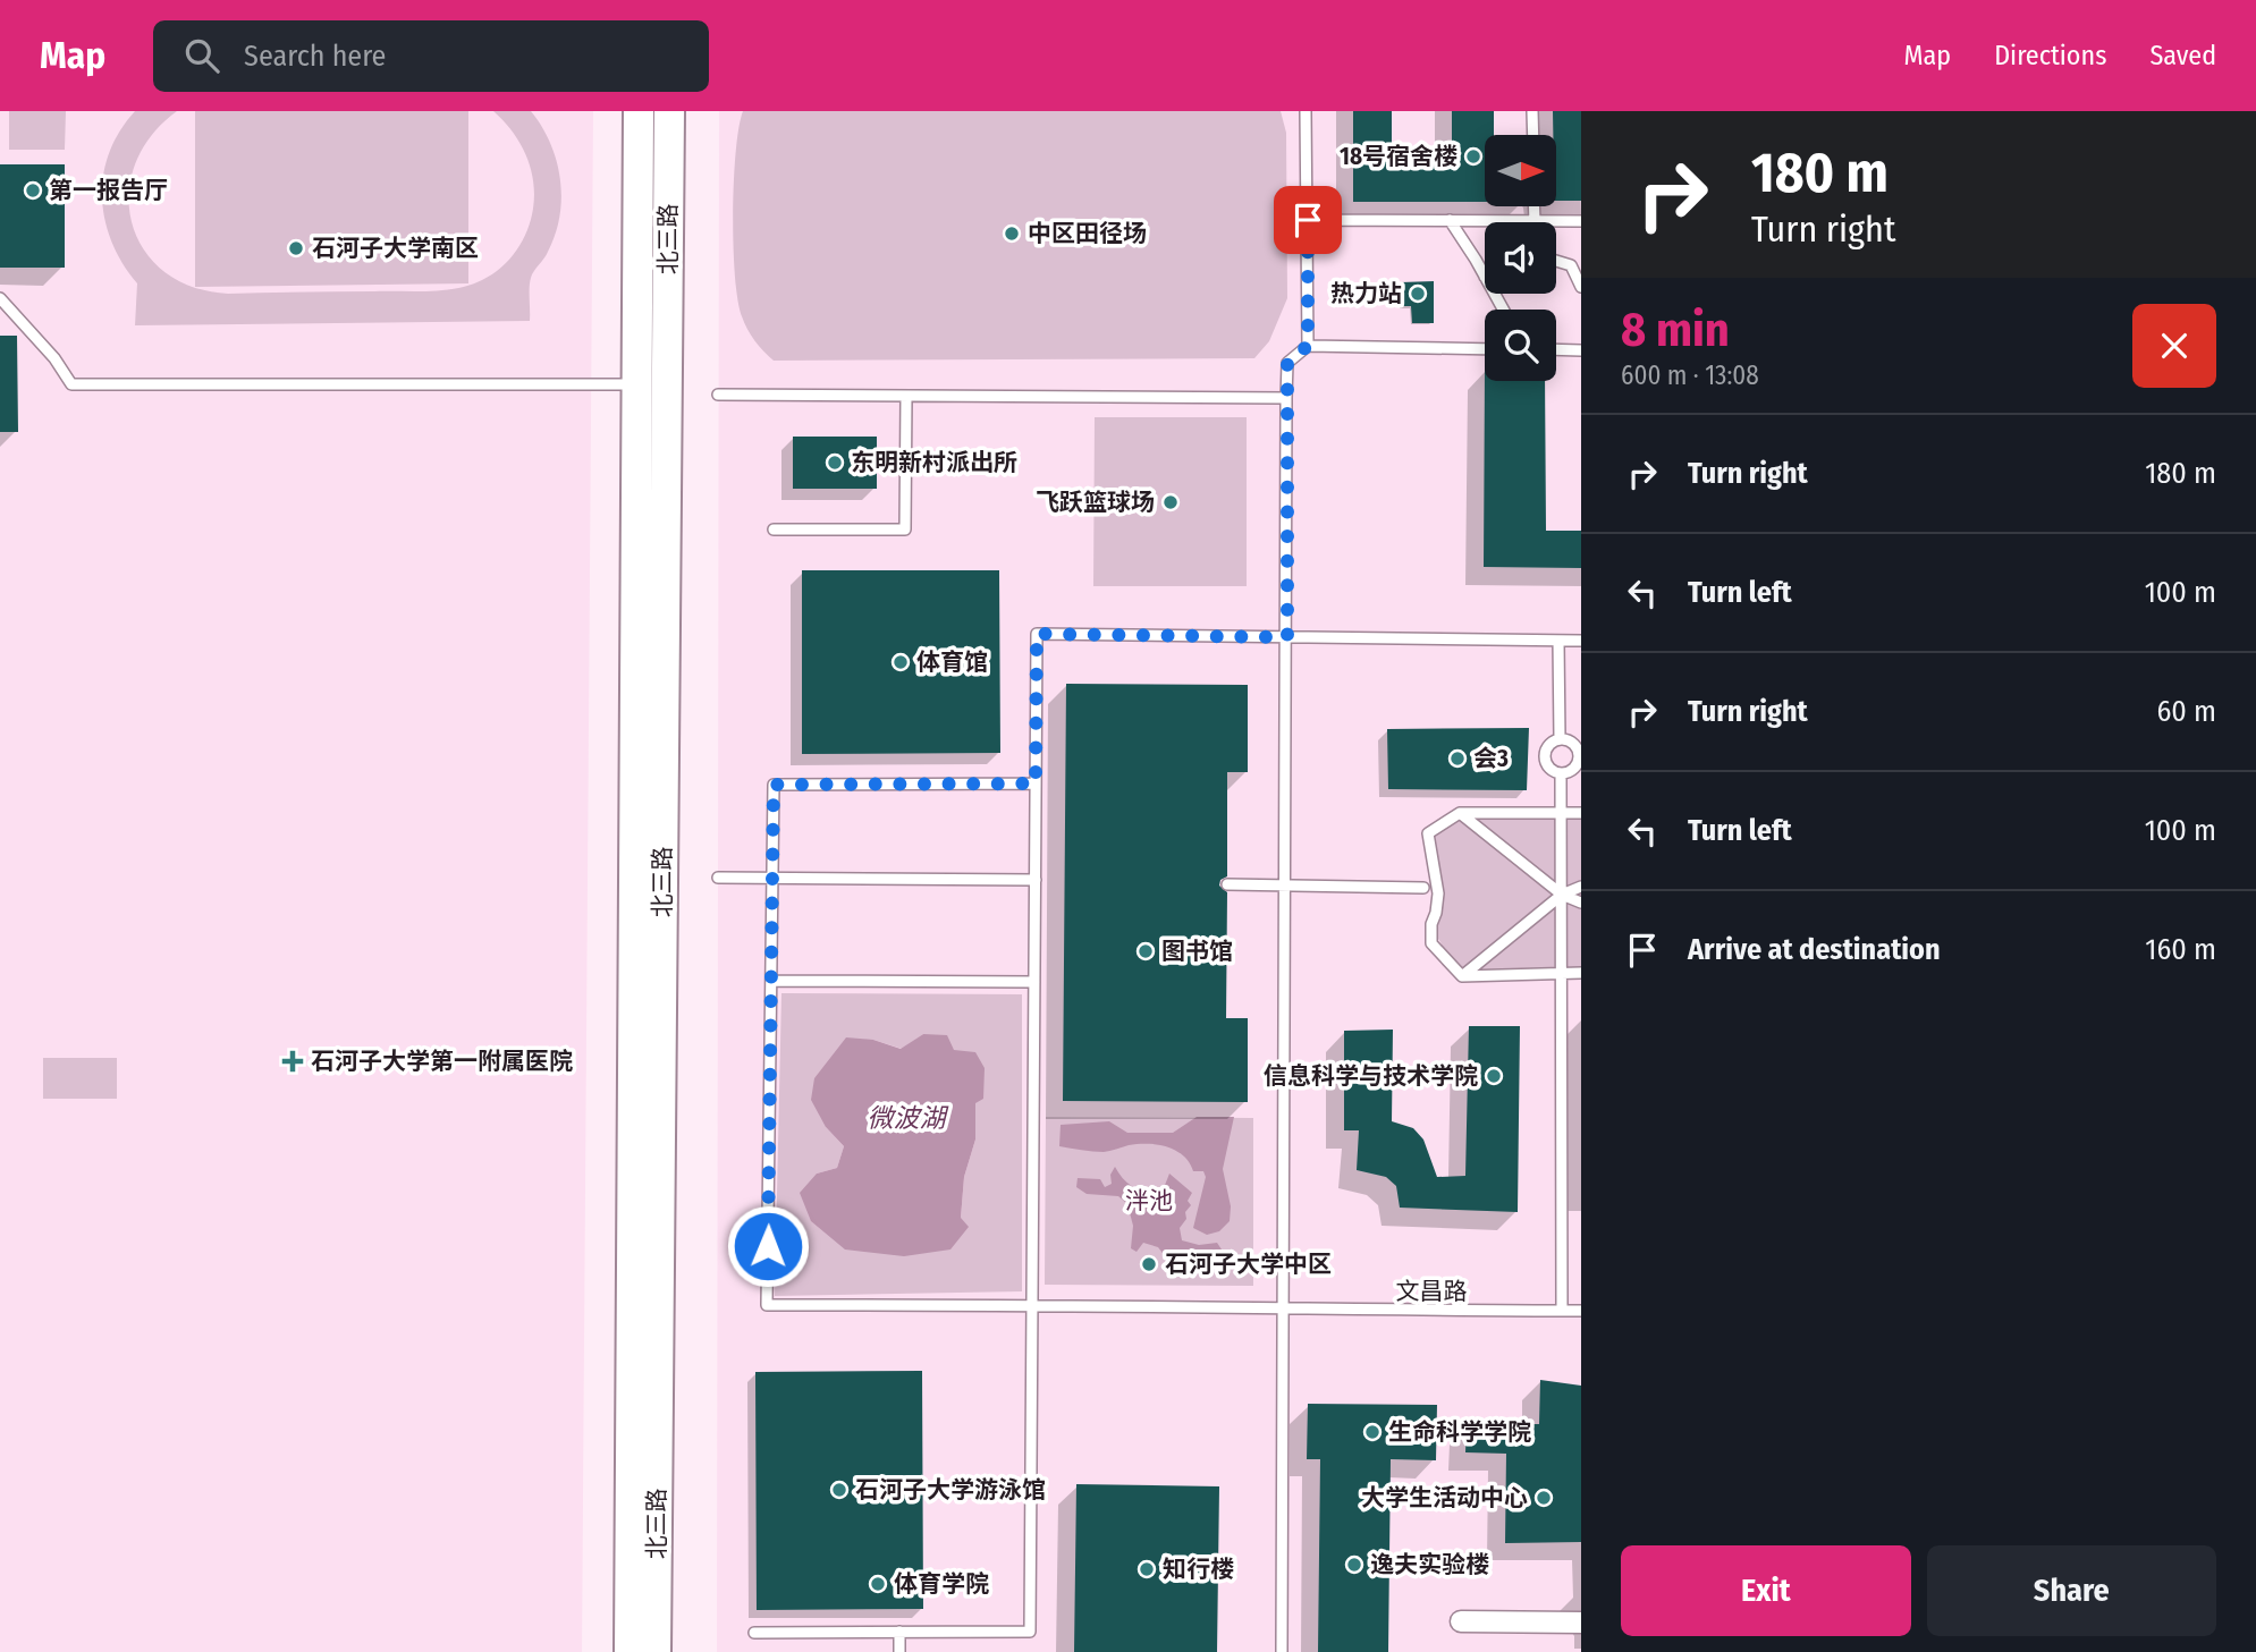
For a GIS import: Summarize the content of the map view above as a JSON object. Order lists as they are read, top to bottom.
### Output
{
  "streets": {
    "main road": ["北三路"],
    "lane": ["文昌路"]
  },
  "water": ["微波湖"],
  "parks": ["泮池"],
  "places": {
    "other": [
      "18号宿舍楼",
      "第一报告厅",
      "中区田径场",
      "石河子大学南区",
      "热力站",
      "东明新村派出所",
      "飞跃篮球场",
      "体育馆",
      "会3",
      "图书馆",
      "信息科学与技术学院",
      "石河子大学中区",
      "生命科学学院",
      "石河子大学游泳馆",
      "大学生活动中心",
      "逸夫实验楼",
      "知行楼",
      "体育学院"
    ],
    "health": ["石河子大学第一附属医院"]
  },
  "north": "right",
  "page": {
    "header": "Map",
    "search": "Search here",
    "nav": ["Map", "Directions", "Saved"],
    "turn": ["180 m", "Turn right"],
    "heading": ["8 min", "600 m · 13:08"],
    "list": [
      {
        "name": "Turn right",
        "value": "180 m"
      },
      {
        "name": "Turn left",
        "value": "100 m"
      },
      {
        "name": "Turn right",
        "value": "60 m"
      },
      {
        "name": "Turn left",
        "value": "100 m"
      },
      {
        "name": "Arrive at destination",
        "value": "160 m"
      }
    ],
    "buttons": ["Exit", "Share"]
  }
}
